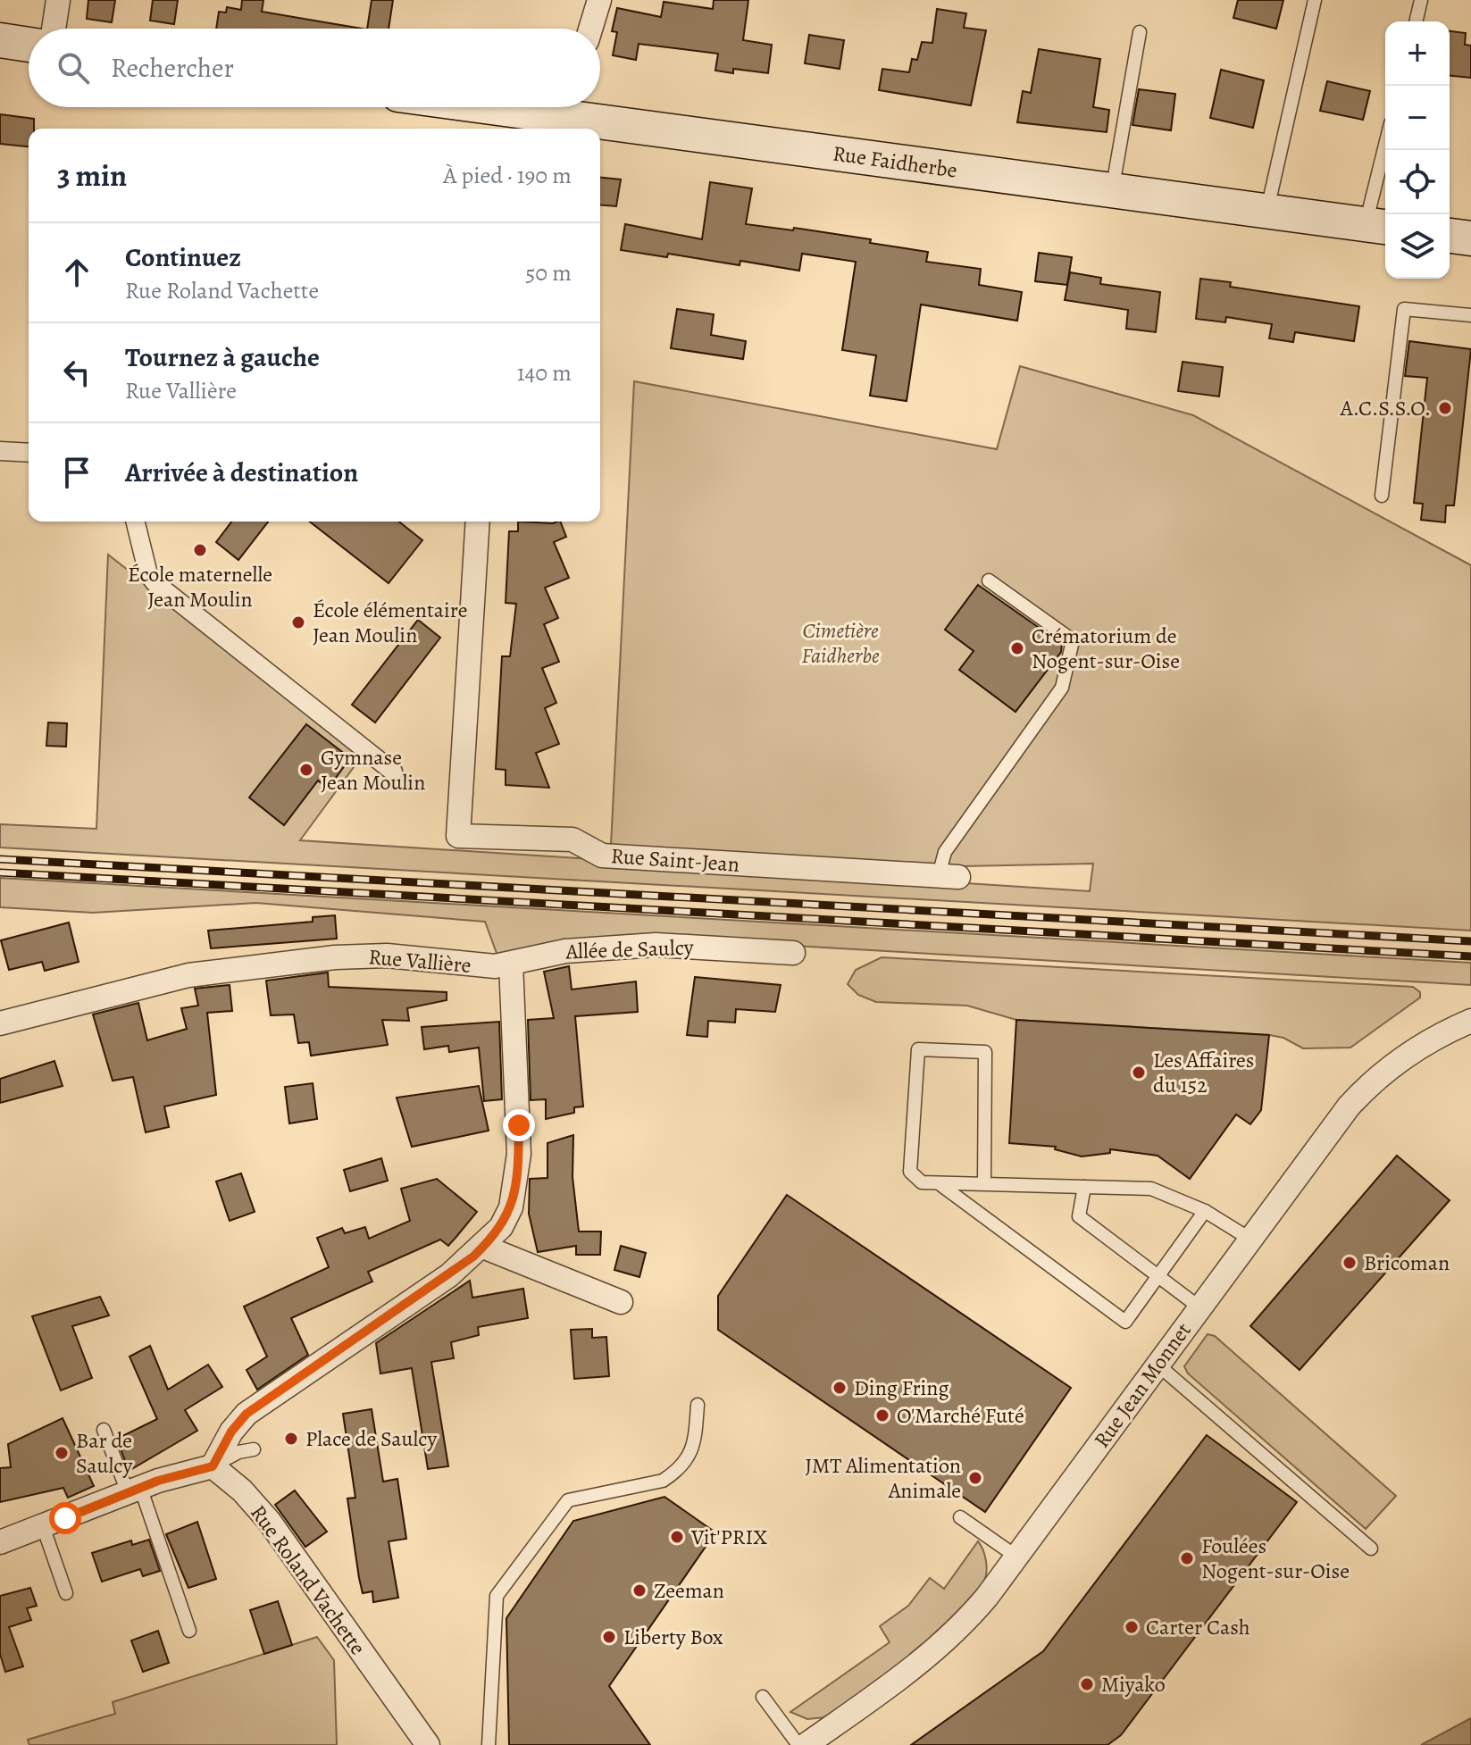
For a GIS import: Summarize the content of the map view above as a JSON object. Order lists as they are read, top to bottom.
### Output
{
  "streets": {
    "main road": ["Rue Faidherbe"],
    "street": [
      "Rue Saint-Jean",
      "Allée de Saulcy",
      "Rue Vallière",
      "Rue Jean Monnet",
      "Rue Roland Vachette"
    ]
  },
  "crossings": [
    ["Allée de Saulcy", "Rue Vallière"]
  ],
  "parks": ["Cimetière Faidherbe"],
  "places": [
    "A.C.S.S.O.",
    "École maternelle Jean Moulin",
    "École élémentaire Jean Moulin",
    "Crématorium de Nogent-sur-Oise",
    "Gymnase Jean Moulin",
    "Les Affaires du 152",
    "Bricoman",
    "Ding Fring",
    "O'Marché Futé",
    "Place de Saulcy",
    "Bar de Saulcy",
    "JMT Alimentation Animale",
    "Vit'PRIX",
    "Foulées Nogent-sur-Oise",
    "Zeeman",
    "Carter Cash",
    "Liberty Box",
    "Miyako"
  ],
  "page": {
    "map_buttons": ["+", "−"],
    "search": "Rechercher",
    "heading": ["3 min", "À pied · 190 m"],
    "list": [
      ["Continuez", "Rue Roland Vachette", "50 m"],
      ["Tournez à gauche", "Rue Vallière", "140 m"],
      "Arrivée à destination"
    ]
  }
}
